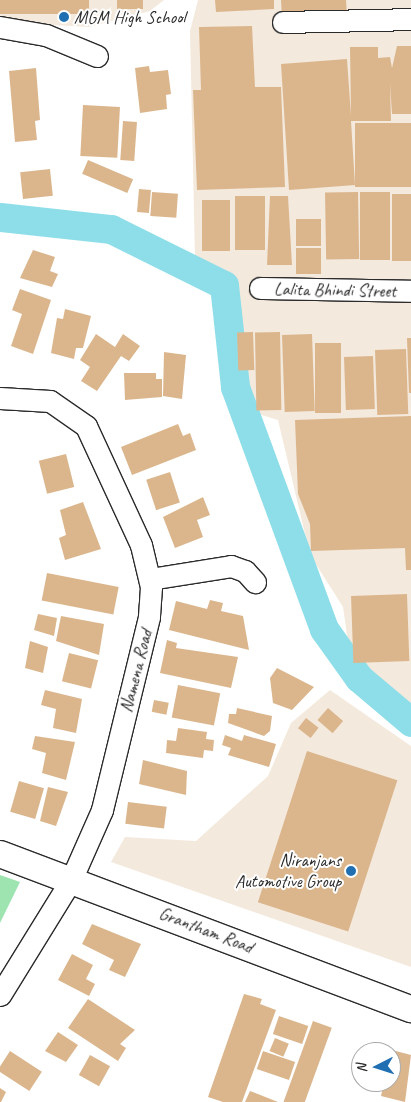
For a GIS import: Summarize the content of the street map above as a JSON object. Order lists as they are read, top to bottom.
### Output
{
  "streets": {
    "main road": ["Grantham Road"],
    "street": ["Lalita Bhindi Street", "Namena Road"]
  },
  "crossings": [
    ["Namena Road", "Grantham Road"]
  ],
  "places": ["MGM High School", "Niranjans Automotive Group"],
  "north": "left"
}
